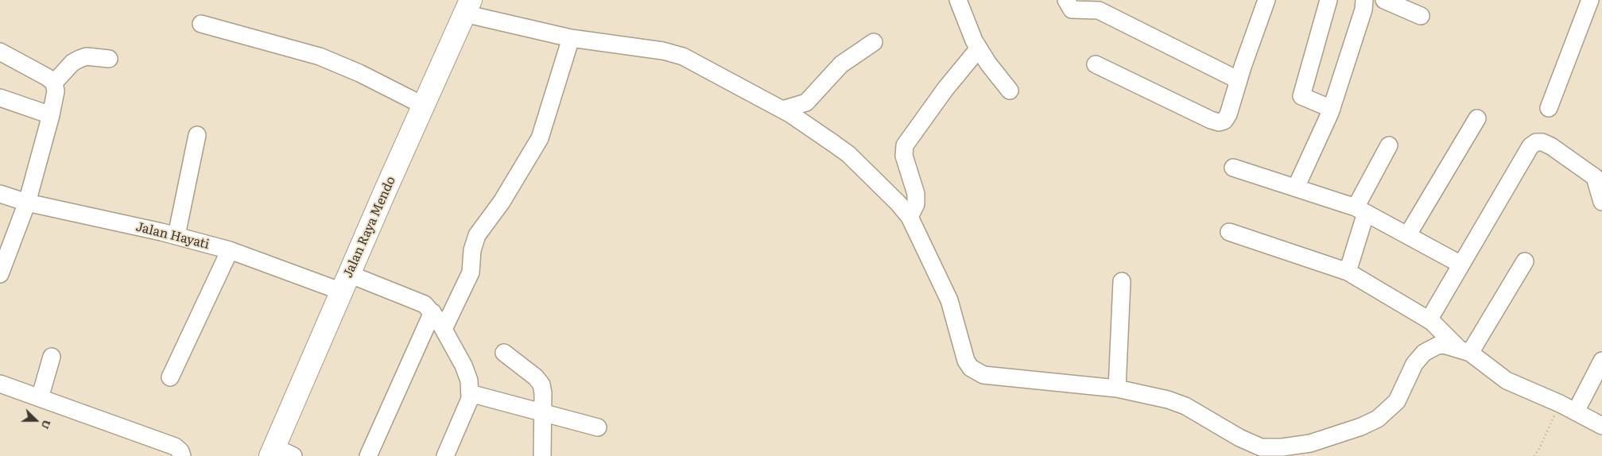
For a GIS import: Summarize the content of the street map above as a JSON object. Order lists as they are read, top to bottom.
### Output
{
  "streets": {
    "highway": ["Jalan Raya Mendo"],
    "street": ["Jalan Hayati"]
  },
  "crossings": [
    ["Jalan Raya Mendo", "Jalan Hayati"]
  ],
  "north": "right"
}
